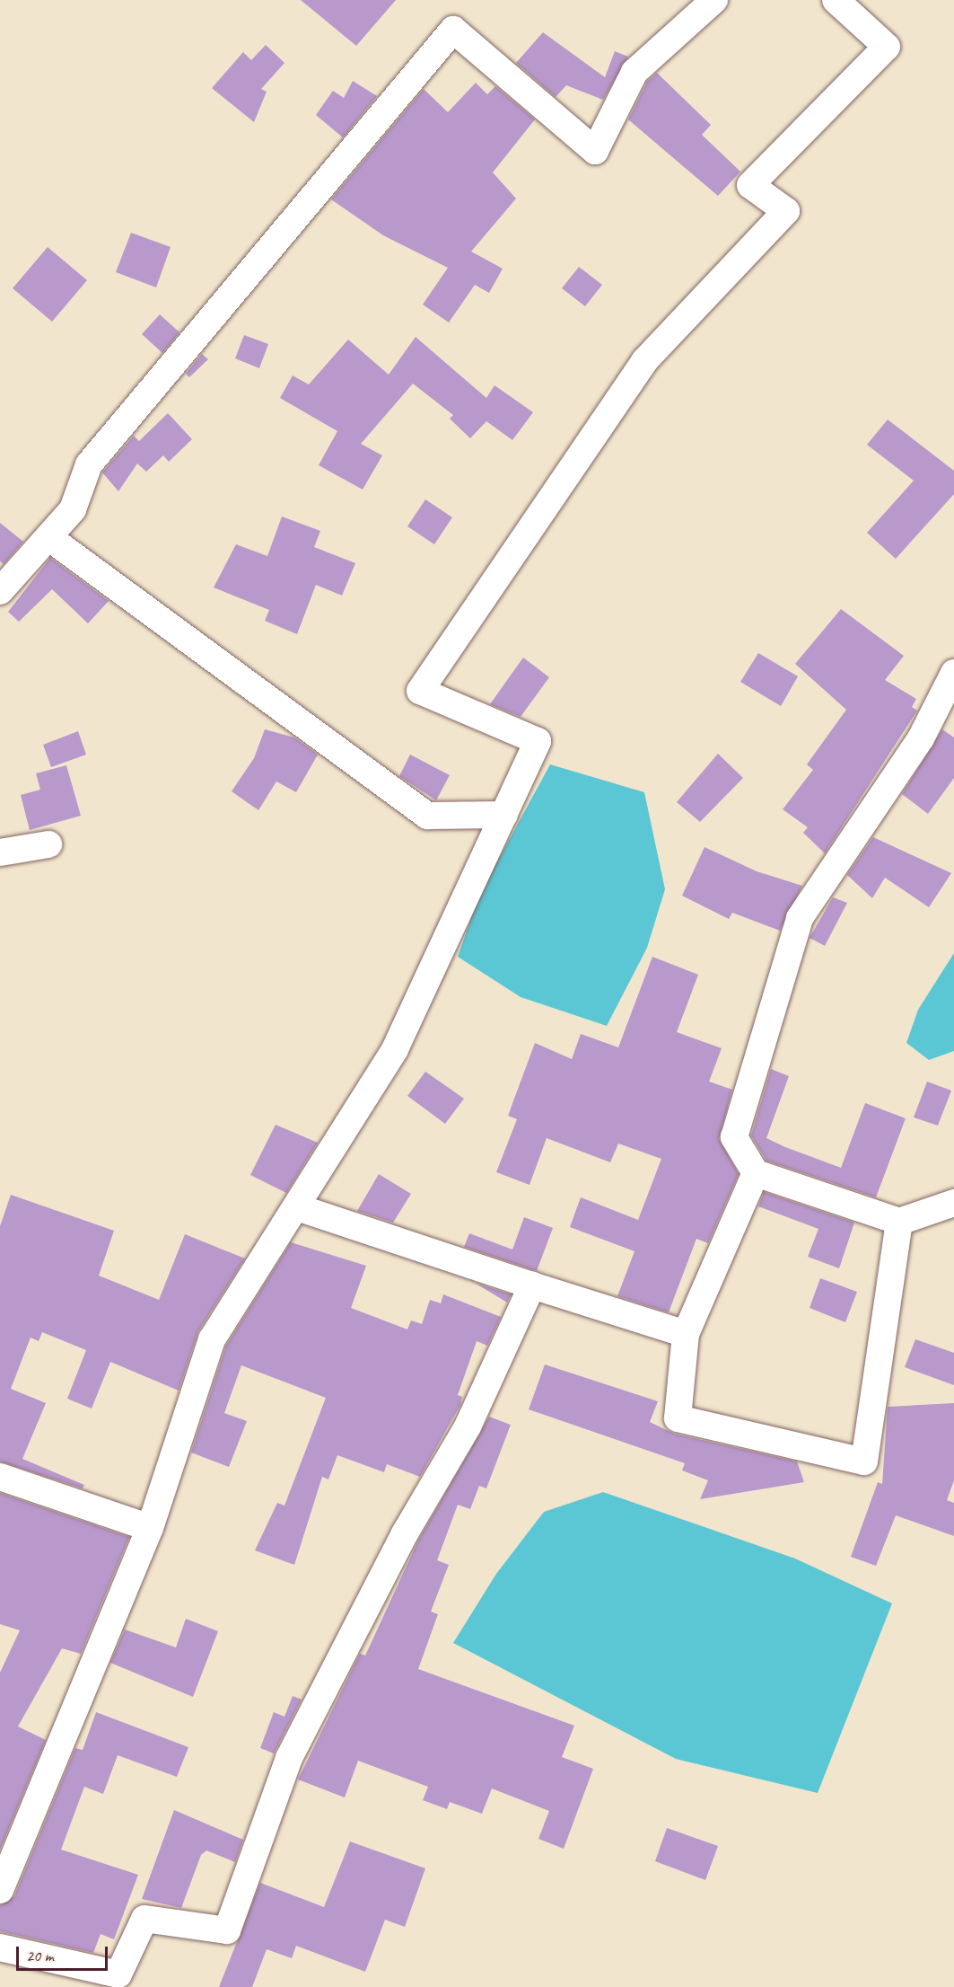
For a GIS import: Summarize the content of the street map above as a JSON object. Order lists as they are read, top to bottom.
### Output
{
  "scale_bar": "20 m"
}
